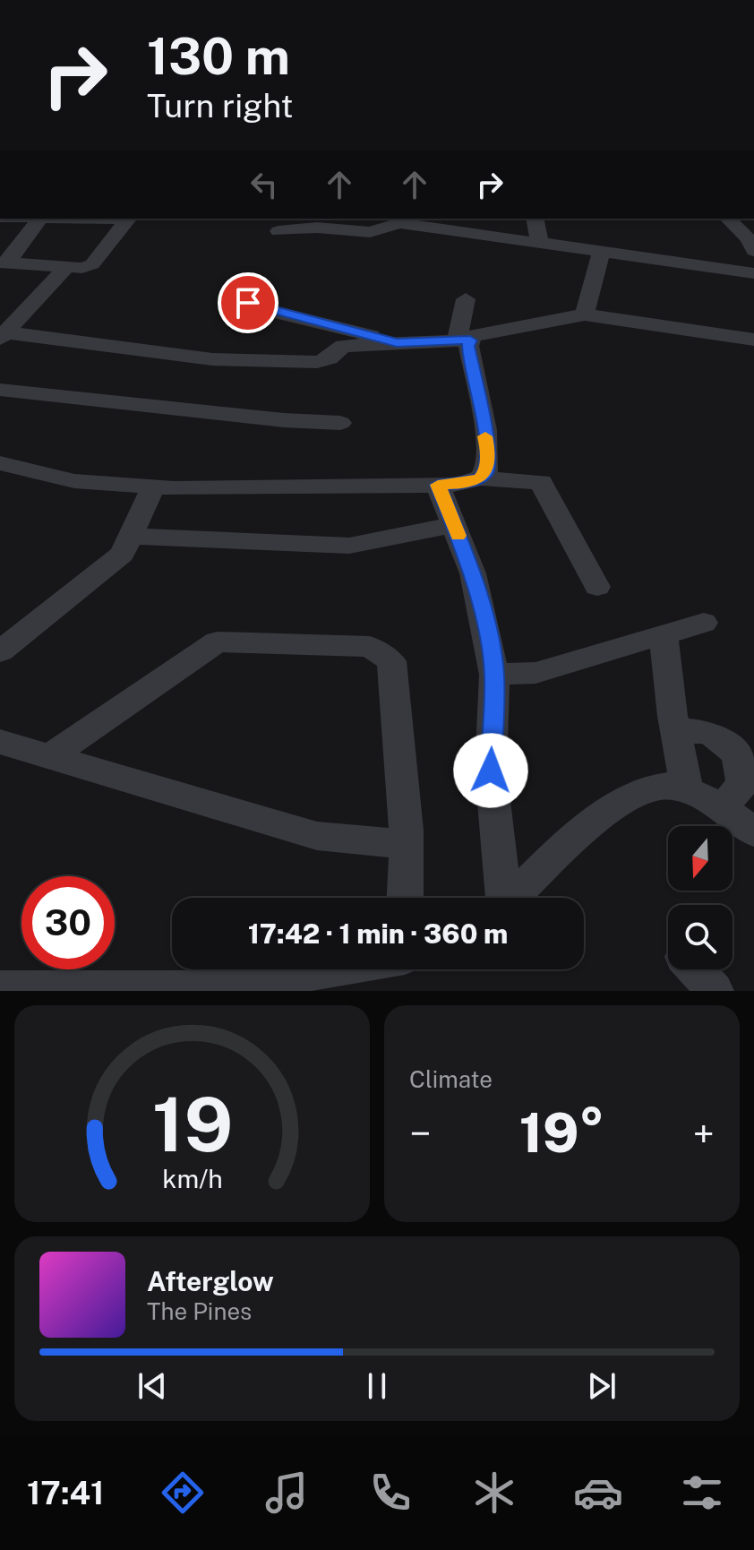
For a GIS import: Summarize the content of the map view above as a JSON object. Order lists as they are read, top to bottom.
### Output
{
  "north": "bottom",
  "page": {
    "turn": ["130 m", "Turn right"],
    "limit": "30",
    "trip": "17:42 · 1 min · 360 m",
    "tile": "Climate",
    "heat": ["−", "19°", "+"],
    "song": ["Afterglow", "The Pines"],
    "tabs": "17:41",
    "gauge": ["19", "km/h"]
  }
}
